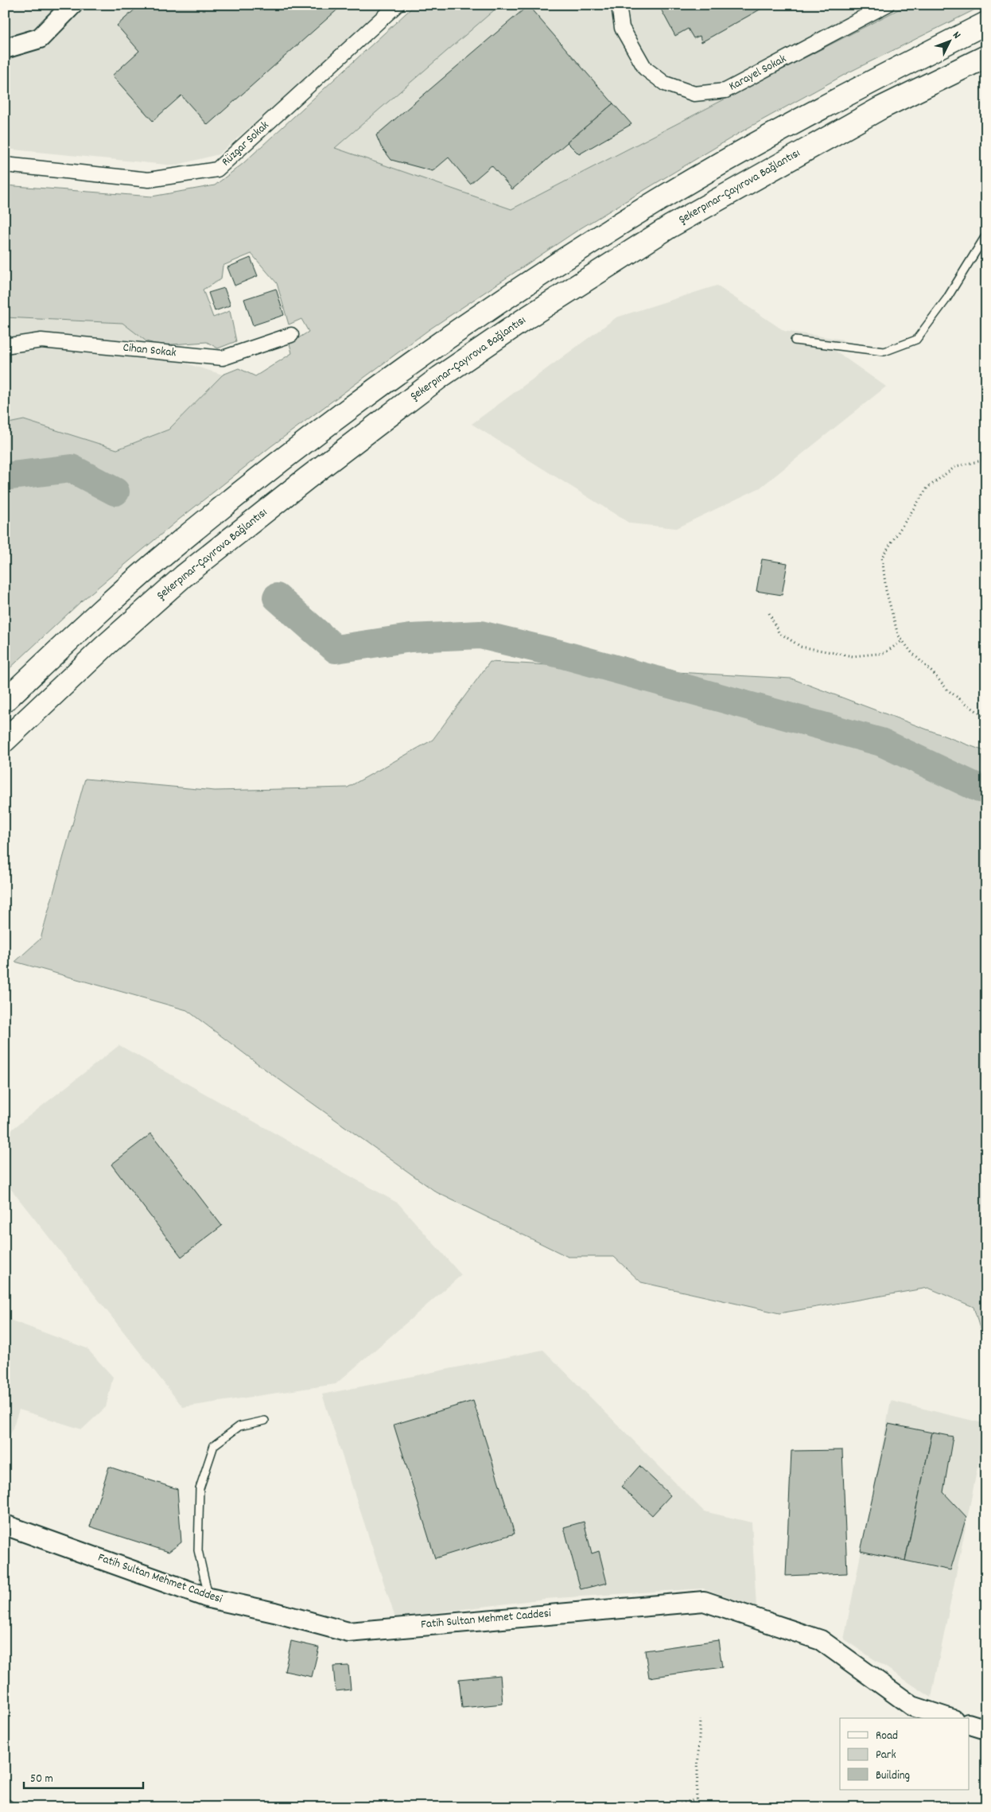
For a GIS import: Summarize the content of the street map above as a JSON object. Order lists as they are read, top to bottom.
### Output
{
  "streets": {
    "highway": ["Şekerpınar-Çayırova Bağlantısı"],
    "street": [
      "Karayel Sokak",
      "Rüzgar Sokak",
      "Cihan Sokak",
      "Fatih Sultan Mehmet Caddesi"
    ]
  },
  "legend": ["Road", "Park", "Building"],
  "scale_bar": "50 m",
  "north": "top right"
}
